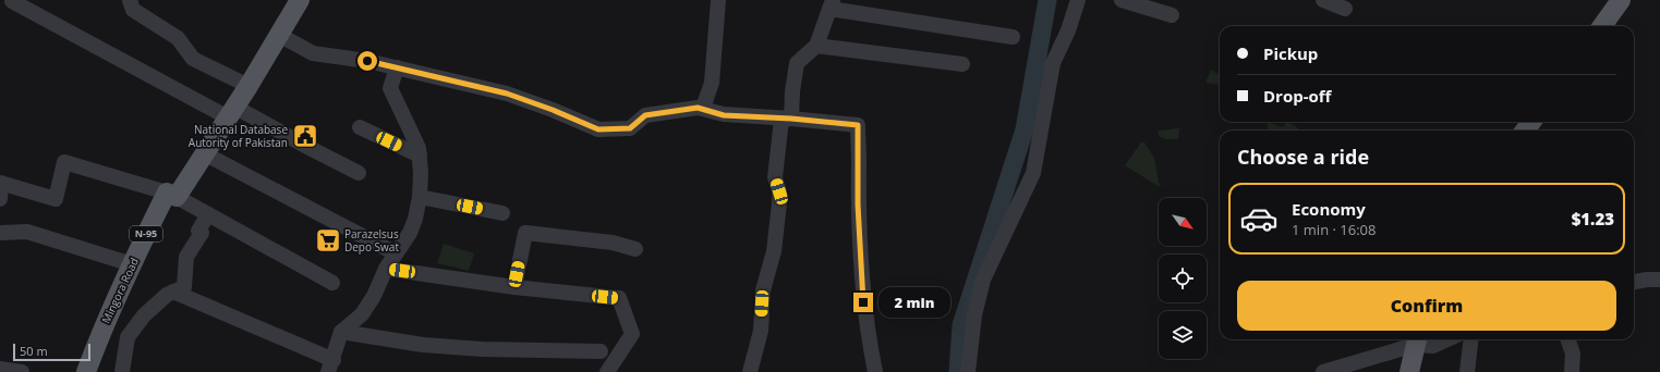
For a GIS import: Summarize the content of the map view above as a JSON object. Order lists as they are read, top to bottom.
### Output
{
  "streets": {
    "main road": ["N-95", "Mingora Road"]
  },
  "places": {
    "public building": ["National Database Autority of Pakistan"],
    "supermarket": ["Parazelsus Depo Swat"]
  },
  "scale_bar": "50 m",
  "north": "bottom right",
  "page": {
    "banner": ["Pickup", "Drop-off"],
    "heading": "Choose a ride",
    "list": [
      {
        "name": "Economy",
        "note": "1 min · 16:08",
        "value": "$1.23"
      }
    ],
    "buttons": "Confirm",
    "bubble": "2 min",
    "scale": "50 m"
  }
}
